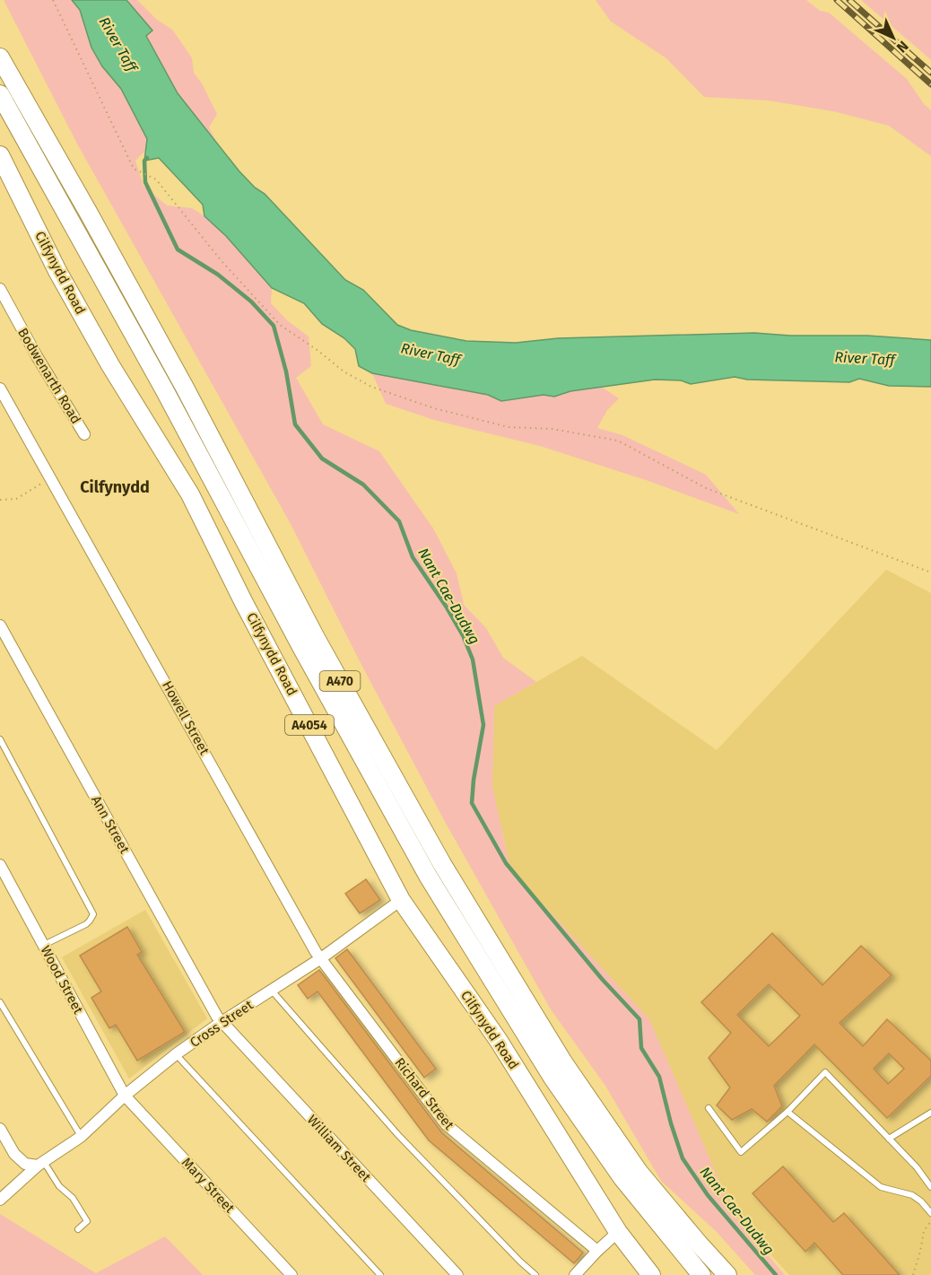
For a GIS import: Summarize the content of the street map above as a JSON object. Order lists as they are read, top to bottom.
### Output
{
  "streets": {
    "main road": ["Cilfynydd Road", "A470", "A4054"],
    "street": [
      "Bodwenarth Road",
      "Howell Street",
      "Ann Street",
      "Wood Street",
      "Cross Street",
      "Richard Street",
      "William Street",
      "Mary Street"
    ]
  },
  "crossings": [
    ["Cilfynydd Road", "Cross Street"],
    ["Howell Street", "Cross Street"],
    ["Howell Street", "Richard Street"],
    ["Ann Street", "Cross Street"],
    ["Ann Street", "William Street"],
    ["Wood Street", "Cross Street"],
    ["Wood Street", "Mary Street"],
    ["Cross Street", "Richard Street"],
    ["Cross Street", "William Street"],
    ["Cross Street", "Mary Street"]
  ],
  "districts": ["Cilfynydd"],
  "water": ["River Taff", "Nant Cae-Dudwg"],
  "north": "bottom right"
}
